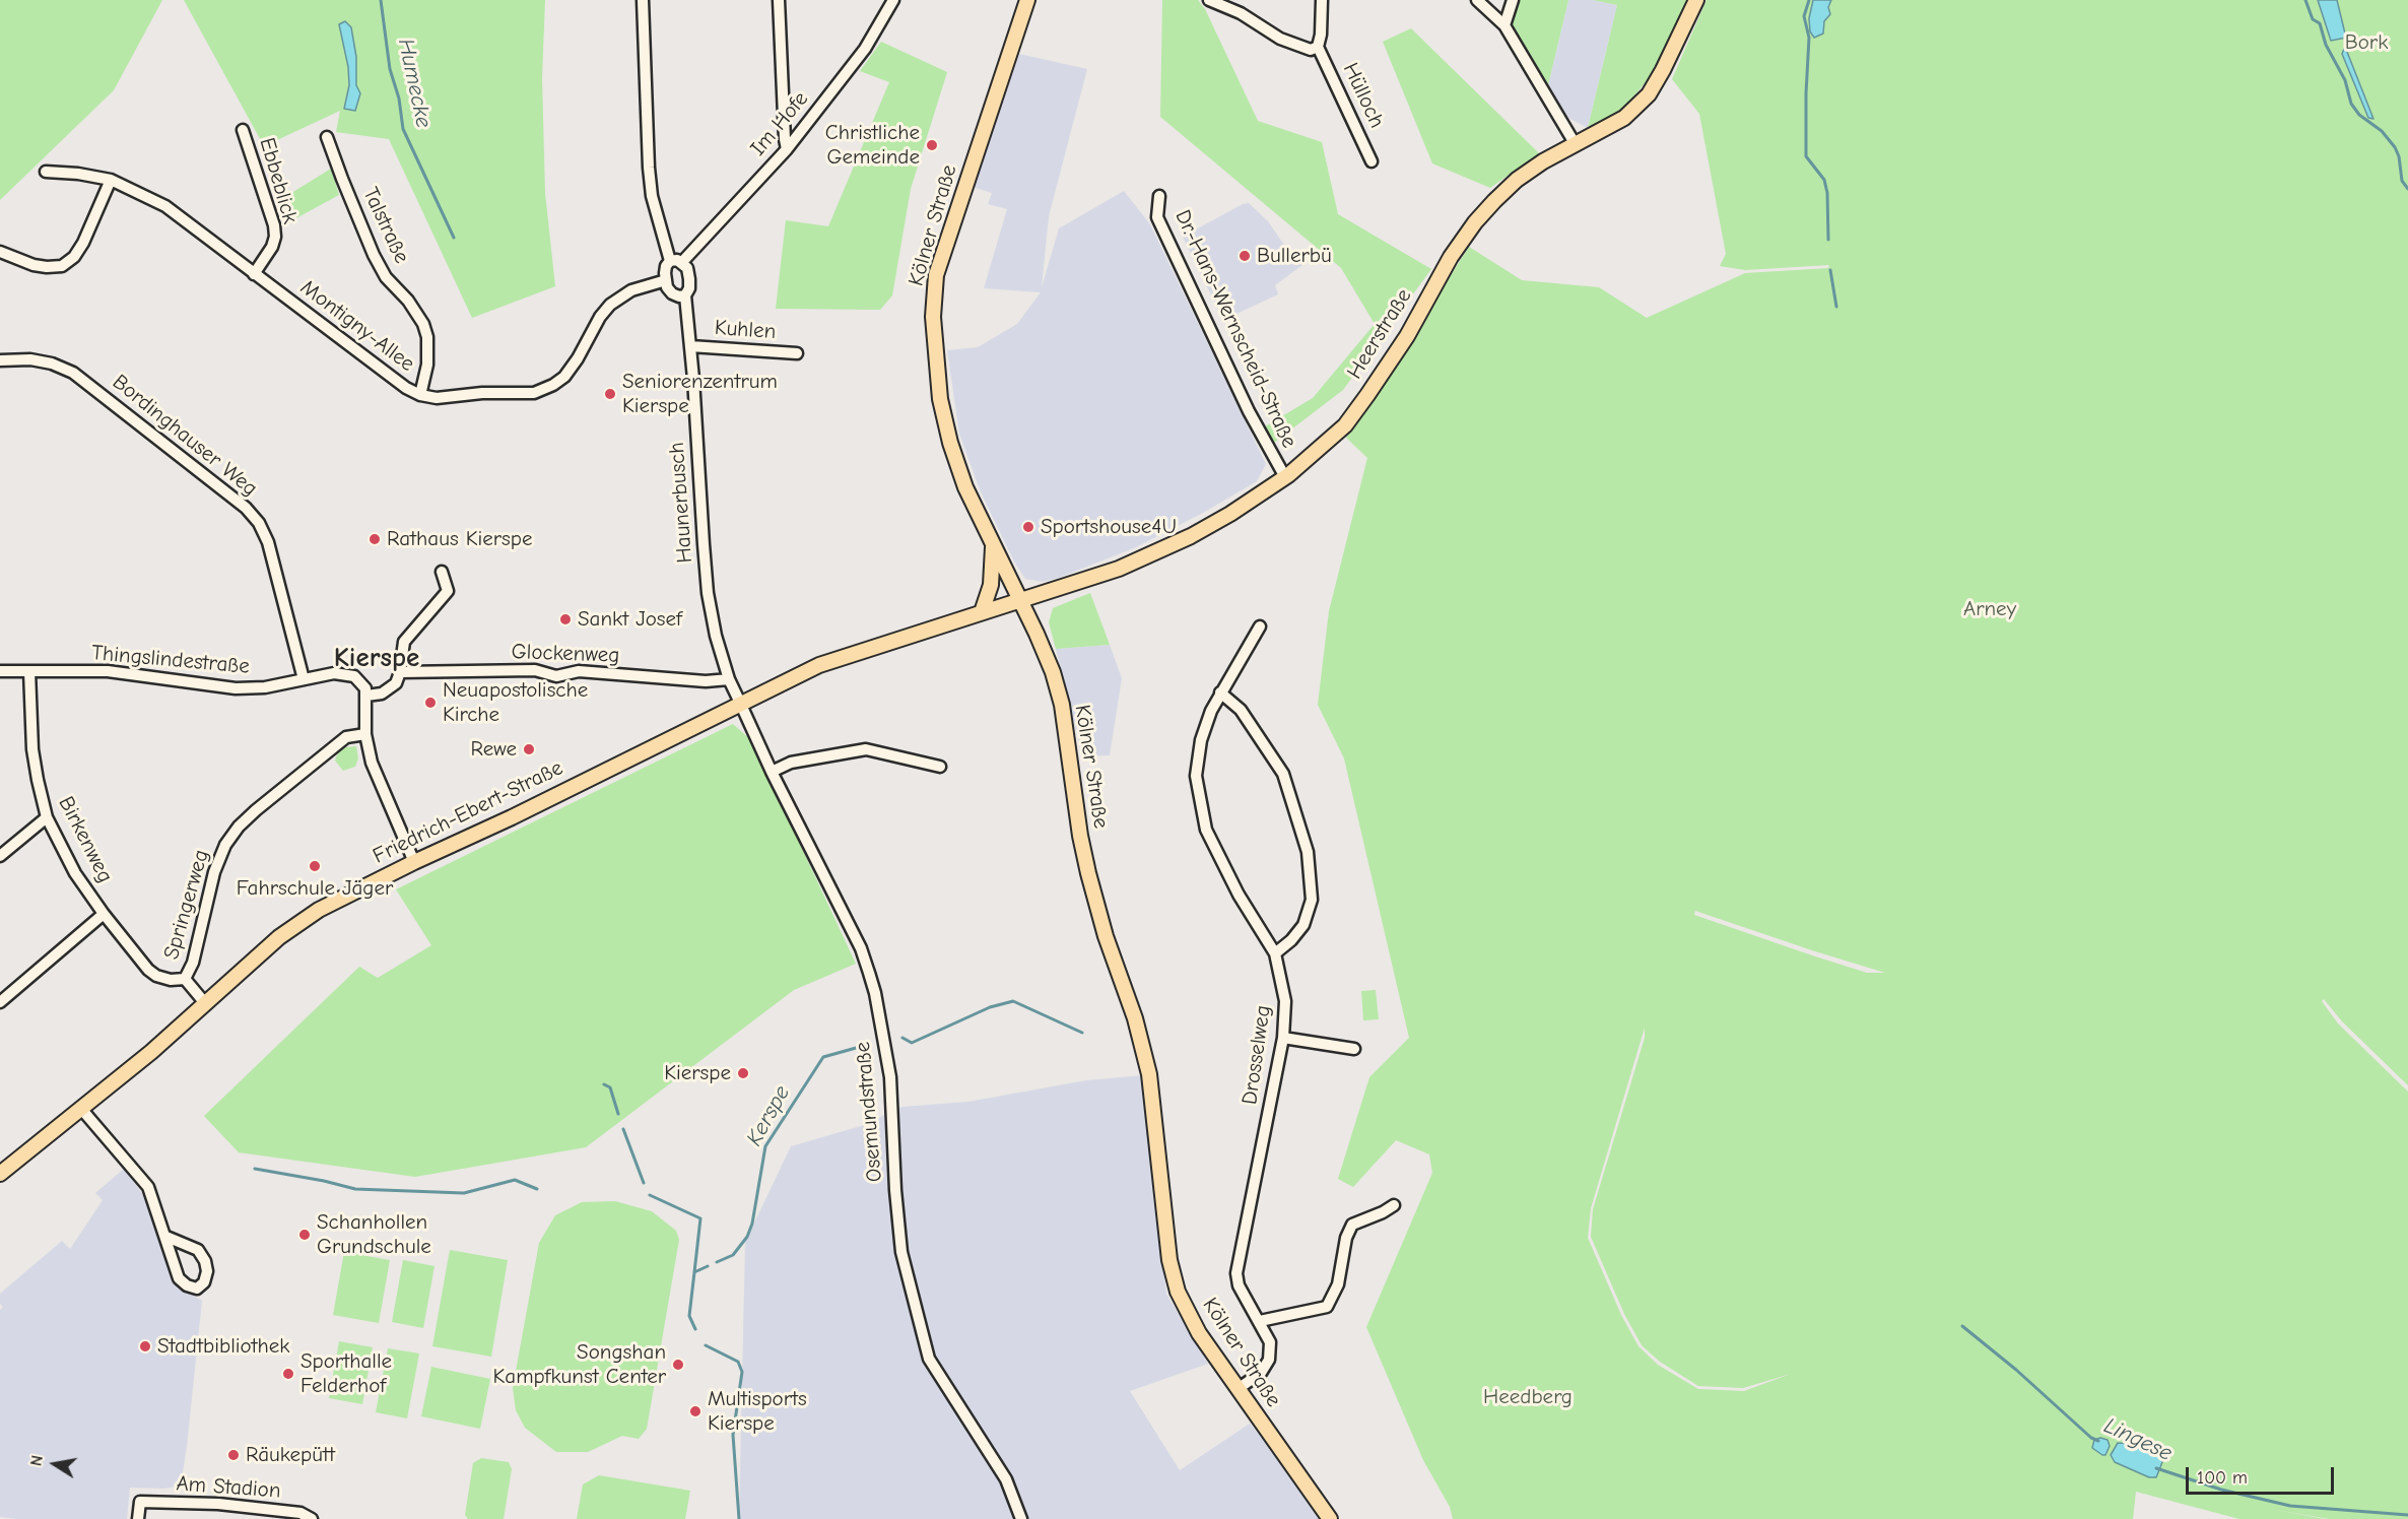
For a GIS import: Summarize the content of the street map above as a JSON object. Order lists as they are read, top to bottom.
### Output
{
  "streets": {
    "main road": ["Kölner Straße", "Heerstraße", "Friedrich-Ebert-Straße"],
    "street": [
      "Hülloch",
      "Im Hofe",
      "Ebbeblick",
      "Talstraße",
      "Montigny-Allee",
      "Dr.-Hans-Wernscheid-Straße",
      "Kuhlen",
      "Bordinghauser Weg",
      "Haunerbusch",
      "Glockenweg",
      "Thingslindestraße",
      "Birkenweg",
      "Springerweg",
      "Drosselweg",
      "Osemundstraße",
      "Am Stadion"
    ]
  },
  "crossings": [
    ["Im Hofe", "Montigny-Allee"],
    ["Im Hofe", "Haunerbusch"],
    ["Ebbeblick", "Montigny-Allee"],
    ["Talstraße", "Montigny-Allee"],
    ["Kölner Straße", "Heerstraße"],
    ["Kölner Straße", "Friedrich-Ebert-Straße"],
    ["Kölner Straße", "Drosselweg"],
    ["Montigny-Allee", "Haunerbusch"],
    ["Dr.-Hans-Wernscheid-Straße", "Heerstraße"],
    ["Kuhlen", "Haunerbusch"],
    ["Heerstraße", "Friedrich-Ebert-Straße"],
    ["Bordinghauser Weg", "Thingslindestraße"],
    ["Haunerbusch", "Glockenweg"],
    ["Haunerbusch", "Friedrich-Ebert-Straße"],
    ["Haunerbusch", "Osemundstraße"],
    ["Thingslindestraße", "Birkenweg"],
    ["Friedrich-Ebert-Straße", "Springerweg"],
    ["Friedrich-Ebert-Straße", "Osemundstraße"],
    ["Birkenweg", "Springerweg"]
  ],
  "districts": ["Kierspe"],
  "water": ["Humecke", "Kerspe", "Lingese"],
  "parks": ["Bork", "Arney", "Heedberg"],
  "places": [
    "Christliche Gemeinde",
    "Bullerbü",
    "Seniorenzentrum Kierspe",
    "Sportshouse4U",
    "Rathaus Kierspe",
    "Sankt Josef",
    "Neuapostolische Kirche",
    "Rewe",
    "Fahrschule Jäger",
    "Kierspe",
    "Schanhollen Grundschule",
    "Stadtbibliothek",
    "Songshan Kampfkunst Center",
    "Sporthalle Felderhof",
    "Multisports Kierspe",
    "Räukepütt"
  ],
  "scale_bar": "100 m",
  "north": "left"
}
